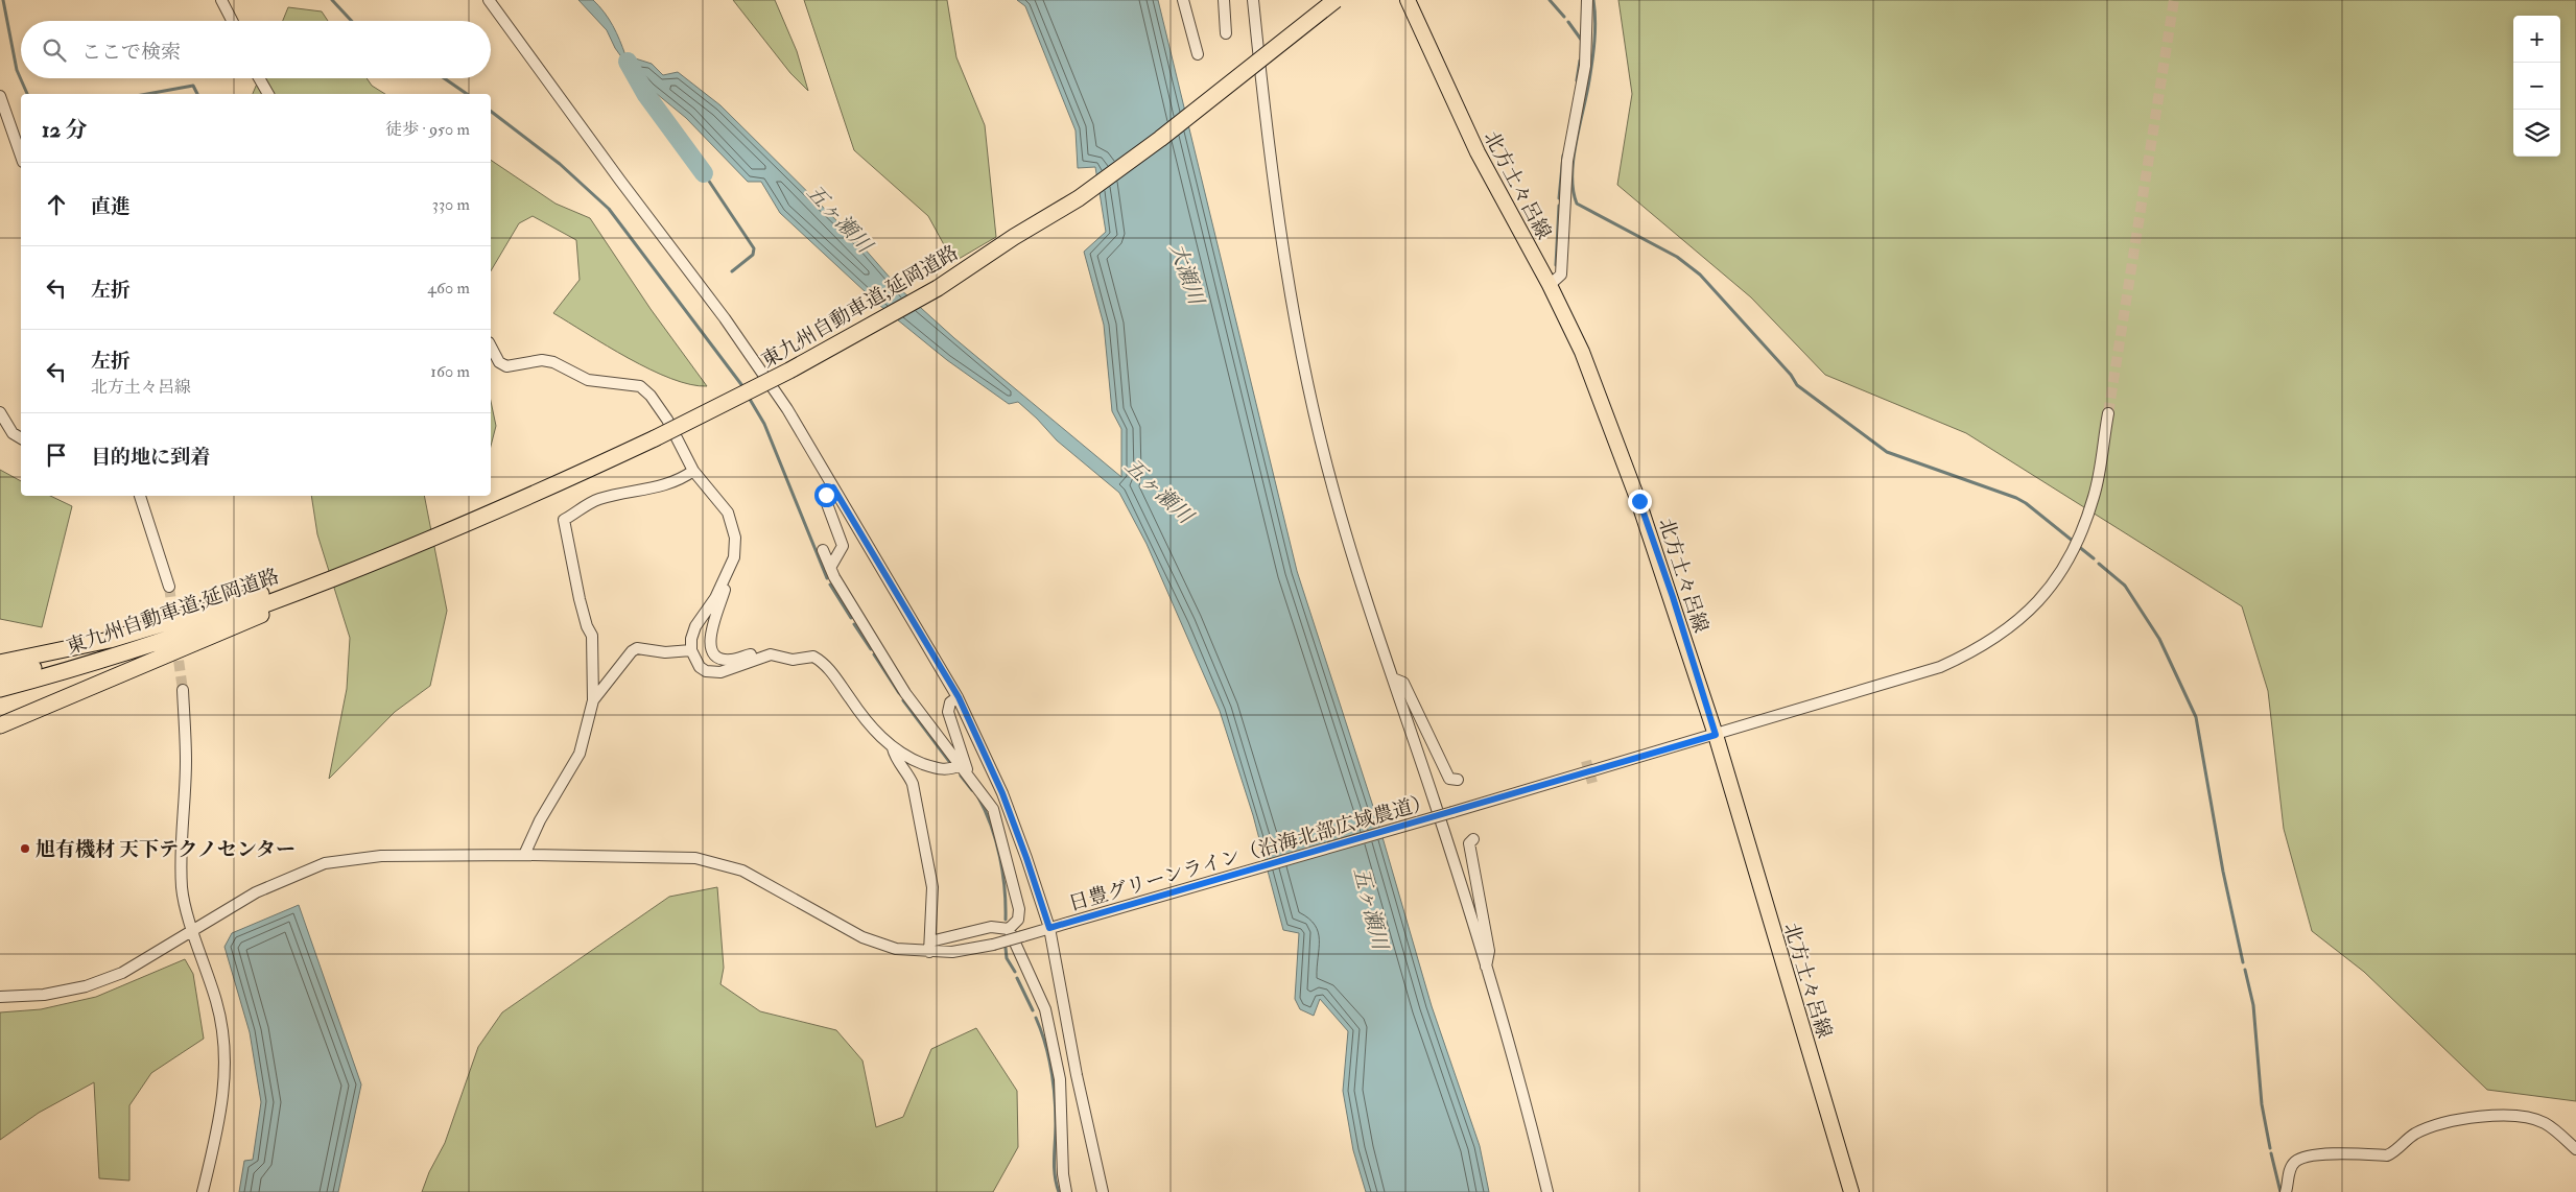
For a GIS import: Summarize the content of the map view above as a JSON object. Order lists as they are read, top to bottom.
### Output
{
  "streets": {
    "highway": ["東九州自動車道;延岡道路"],
    "main road": ["北方土々呂線"],
    "street": ["日豊グリーンライン（沿海北部広域農道）"]
  },
  "crossings": [
    ["北方土々呂線", "日豊グリーンライン（沿海北部広域農道）"]
  ],
  "water": ["五ヶ瀬川", "大瀬川"],
  "places": ["旭有機材 天下テクノセンター"],
  "page": {
    "map_buttons": ["+", "−"],
    "search": "ここで検索",
    "heading": ["12 分", "徒歩 · 950 m"],
    "list": [
      ["直進", "330 m"],
      ["左折", "460 m"],
      ["左折", "北方土々呂線", "160 m"],
      "目的地に到着"
    ]
  }
}
